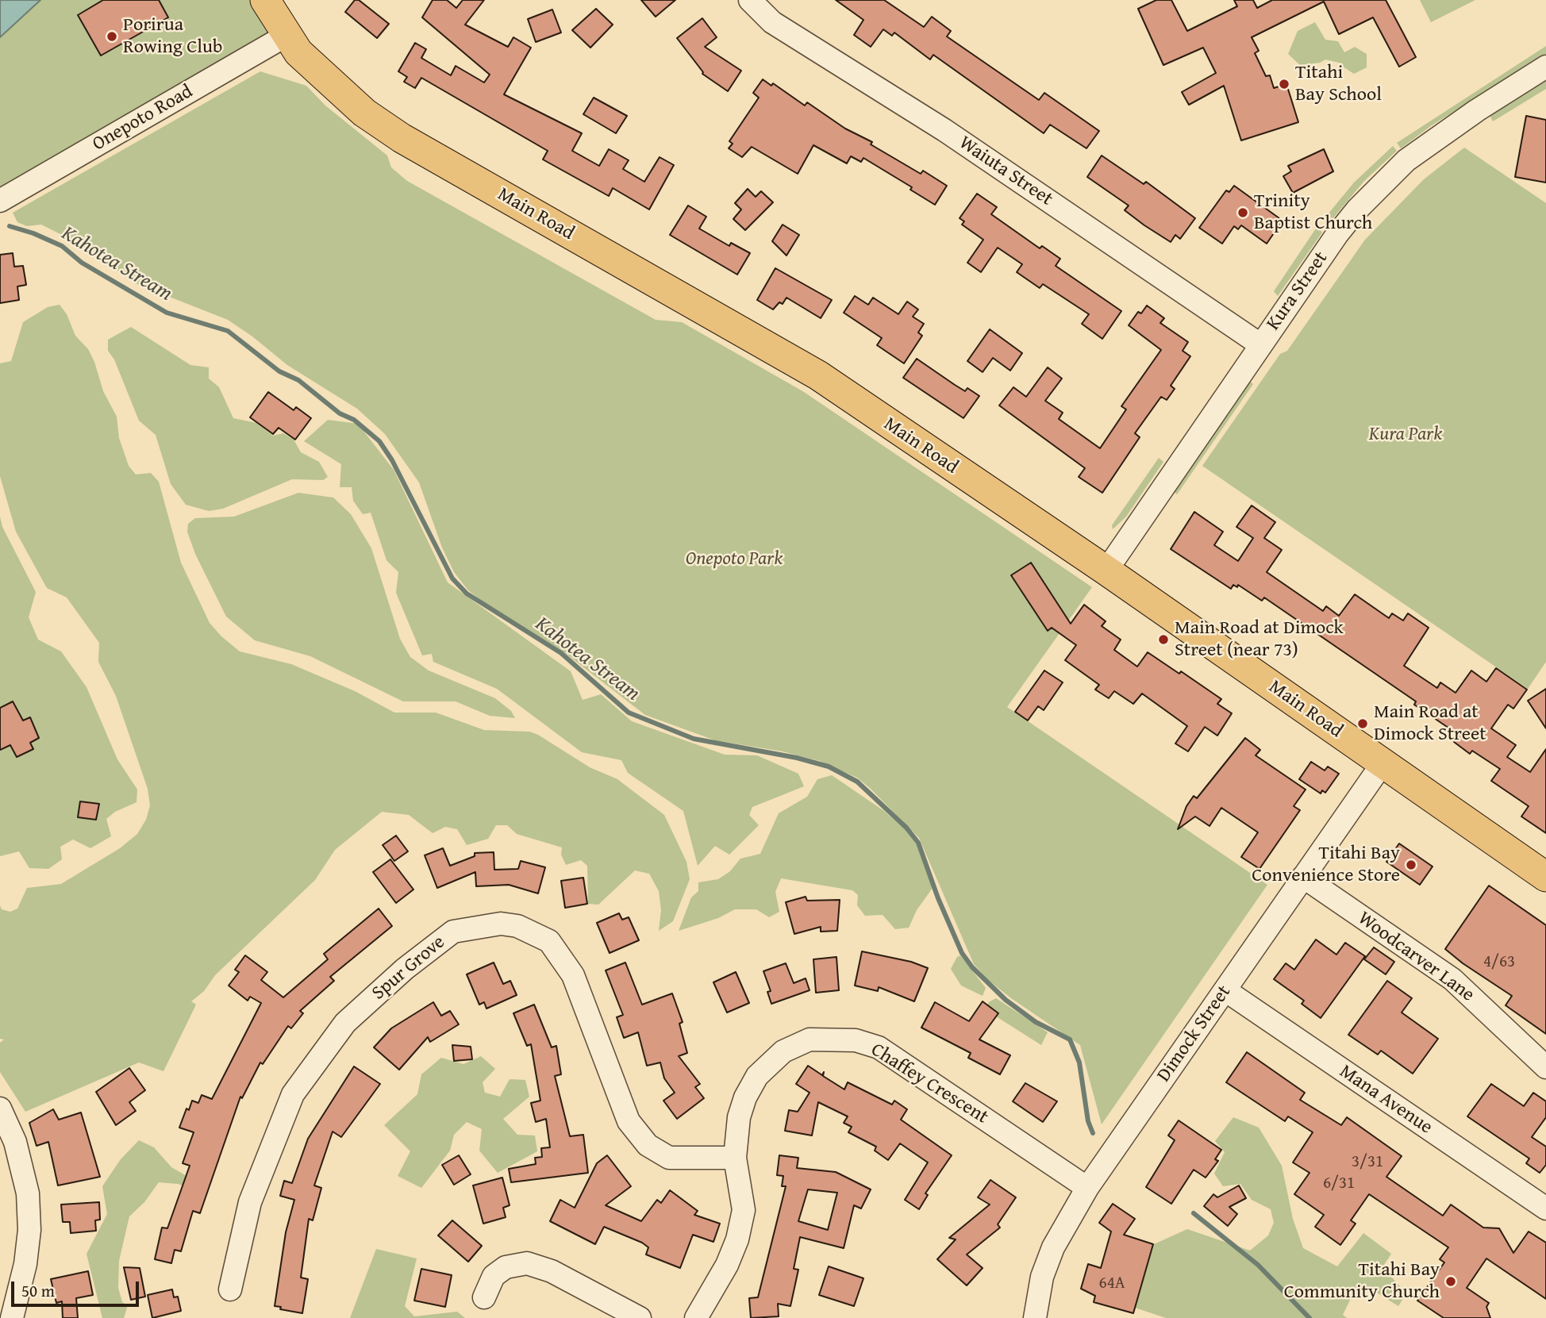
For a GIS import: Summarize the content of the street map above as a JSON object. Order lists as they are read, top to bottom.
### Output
{
  "streets": {
    "main road": ["Main Road"],
    "street": [
      "Onepoto Road",
      "Waiuta Street",
      "Kura Street",
      "Woodcarver Lane",
      "Spur Grove",
      "Dimock Street",
      "Chaffey Crescent",
      "Mana Avenue"
    ]
  },
  "crossings": [
    ["Onepoto Road", "Main Road"],
    ["Waiuta Street", "Kura Street"],
    ["Main Road", "Kura Street"],
    ["Main Road", "Dimock Street"],
    ["Woodcarver Lane", "Dimock Street"],
    ["Spur Grove", "Chaffey Crescent"],
    ["Dimock Street", "Chaffey Crescent"],
    ["Dimock Street", "Mana Avenue"]
  ],
  "water": ["Kahotea Stream"],
  "parks": ["Kura Park", "Onepoto Park"],
  "places": [
    "Porirua Rowing Club",
    "Titahi Bay School",
    "Trinity Baptist Church",
    "Main Road at Dimock Street (near 73)",
    "Main Road at Dimock Street",
    "Titahi Bay Convenience Store",
    "Titahi Bay Community Church"
  ],
  "house_numbers": [
    "4/63",
    "3/31",
    "6/31",
    "64A"
  ],
  "scale_bar": "50 m"
}
